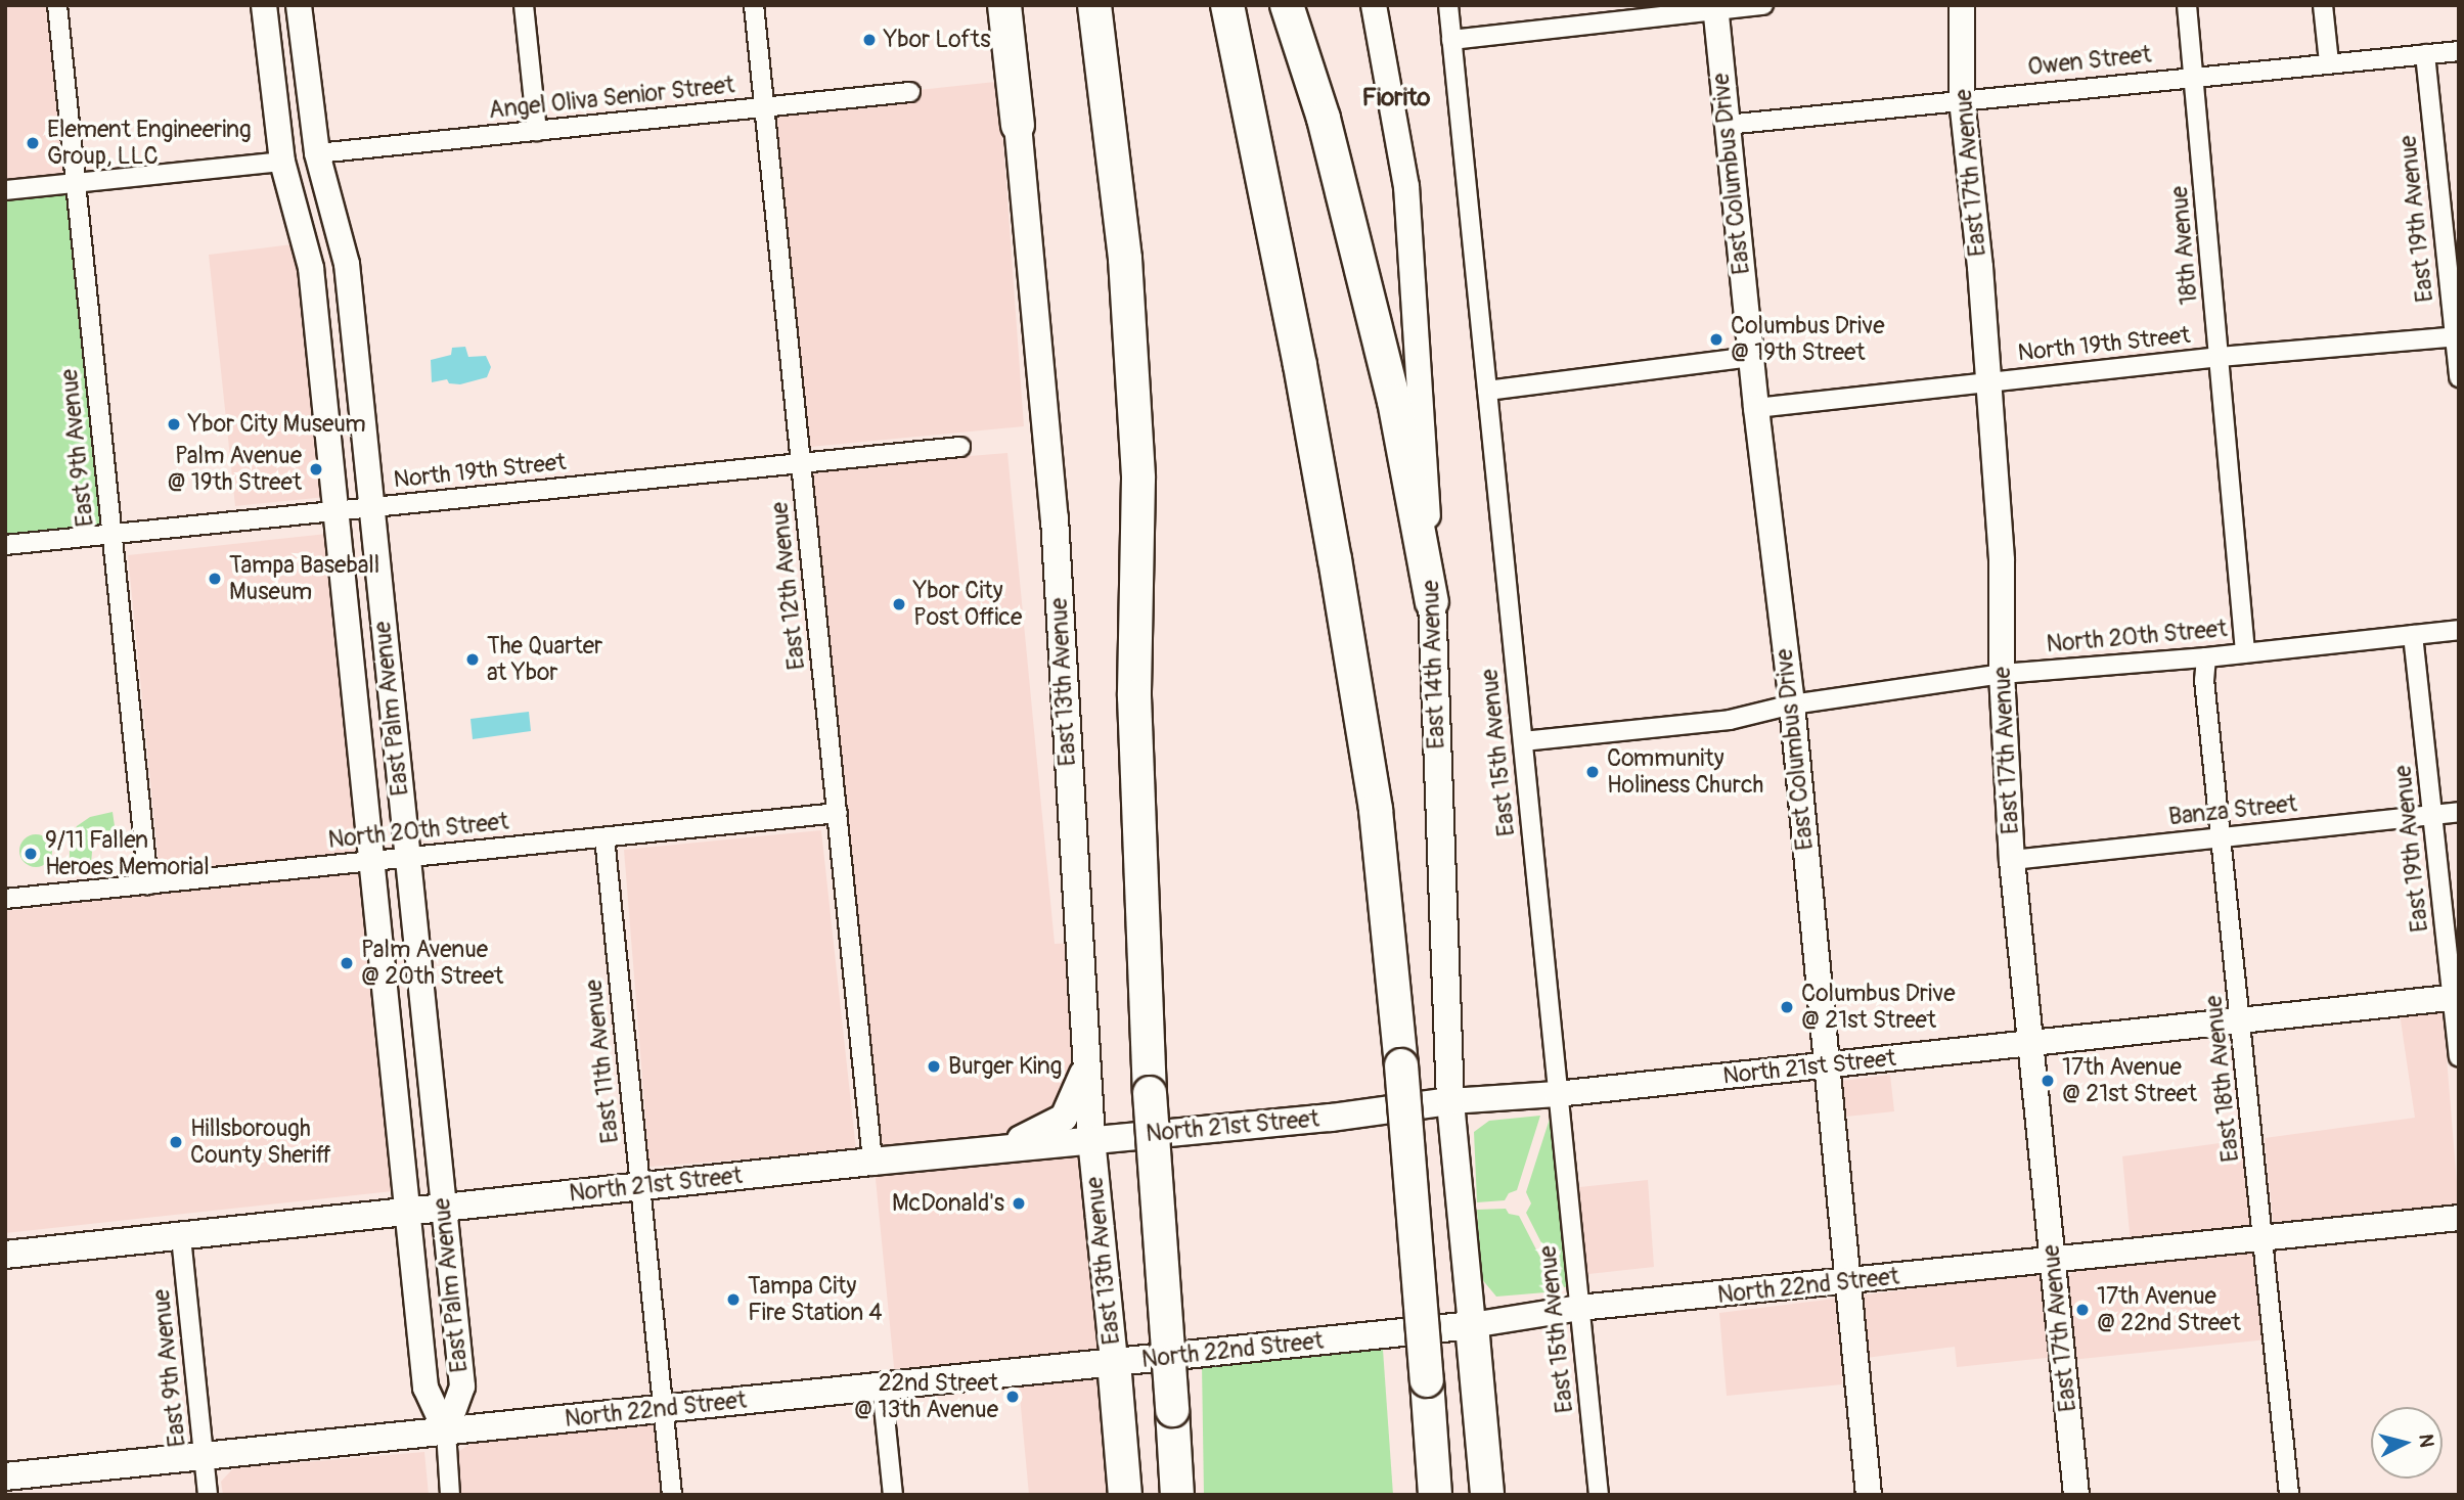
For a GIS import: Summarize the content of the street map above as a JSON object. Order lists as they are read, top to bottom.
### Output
{
  "streets": {
    "main road": [
      "East 17th Avenue",
      "East Columbus Drive",
      "East 14th Avenue",
      "East 13th Avenue",
      "East Palm Avenue",
      "North 21st Street",
      "North 22nd Street"
    ],
    "street": [
      "Owen Street",
      "Angel Oliva Senior Street",
      "East 19th Avenue",
      "18th Avenue",
      "North 19th Street",
      "East 9th Avenue",
      "East 12th Avenue",
      "North 20th Street",
      "East 15th Avenue",
      "Banza Street",
      "East 11th Avenue",
      "East 18th Avenue"
    ]
  },
  "crossings": [
    ["Owen Street", "East 17th Avenue"],
    ["Owen Street", "East Columbus Drive"],
    ["Owen Street", "East 19th Avenue"],
    ["Owen Street", "18th Avenue"],
    ["Angel Oliva Senior Street", "East 12th Avenue"],
    ["Angel Oliva Senior Street", "East Palm Avenue"],
    ["East 17th Avenue", "North 19th Street"],
    ["East 17th Avenue", "North 20th Street"],
    ["East 17th Avenue", "Banza Street"],
    ["East 17th Avenue", "North 21st Street"],
    ["East 17th Avenue", "North 22nd Street"],
    ["East Columbus Drive", "North 19th Street"],
    ["East Columbus Drive", "North 20th Street"],
    ["East Columbus Drive", "North 21st Street"],
    ["East Columbus Drive", "North 22nd Street"],
    ["East 19th Avenue", "North 19th Street"],
    ["East 19th Avenue", "North 20th Street"],
    ["East 19th Avenue", "Banza Street"],
    ["East 19th Avenue", "North 21st Street"],
    ["18th Avenue", "North 19th Street"],
    ["18th Avenue", "North 20th Street"],
    ["North 19th Street", "East 9th Avenue"],
    ["North 19th Street", "East 12th Avenue"],
    ["North 19th Street", "East Palm Avenue"],
    ["East 9th Avenue", "North 20th Street"],
    ["East 9th Avenue", "North 21st Street"],
    ["East 9th Avenue", "North 22nd Street"],
    ["East 12th Avenue", "North 20th Street"],
    ["East 12th Avenue", "North 21st Street"],
    ["North 20th Street", "East Palm Avenue"],
    ["North 20th Street", "East 15th Avenue"],
    ["North 20th Street", "East 11th Avenue"],
    ["North 20th Street", "East 18th Avenue"],
    ["East 14th Avenue", "North 21st Street"],
    ["East 14th Avenue", "North 22nd Street"],
    ["East 13th Avenue", "North 21st Street"],
    ["East 13th Avenue", "North 22nd Street"],
    ["East Palm Avenue", "North 21st Street"],
    ["East Palm Avenue", "North 22nd Street"],
    ["East 15th Avenue", "North 21st Street"],
    ["East 15th Avenue", "North 22nd Street"],
    ["Banza Street", "East 18th Avenue"],
    ["East 11th Avenue", "North 21st Street"],
    ["East 11th Avenue", "North 22nd Street"],
    ["North 21st Street", "East 18th Avenue"],
    ["East 18th Avenue", "North 22nd Street"]
  ],
  "districts": ["Fiorito"],
  "places": [
    "Ybor Lofts",
    "Element Engineering Group, LLC",
    "Columbus Drive @ 19th Street",
    "Ybor City Museum",
    "Palm Avenue @ 19th Street",
    "Tampa Baseball Museum",
    "Ybor City Post Office",
    "The Quarter at Ybor",
    "Community Holiness Church",
    "9/11 Fallen Heroes Memorial",
    "Palm Avenue @ 20th Street",
    "Columbus Drive @ 21st Street",
    "Burger King",
    "17th Avenue @ 21st Street",
    "Hillsborough County Sheriff",
    "McDonald's",
    "Tampa City Fire Station 4",
    "17th Avenue @ 22nd Street",
    "22nd Street @ 13th Avenue"
  ],
  "north": "right"
}
